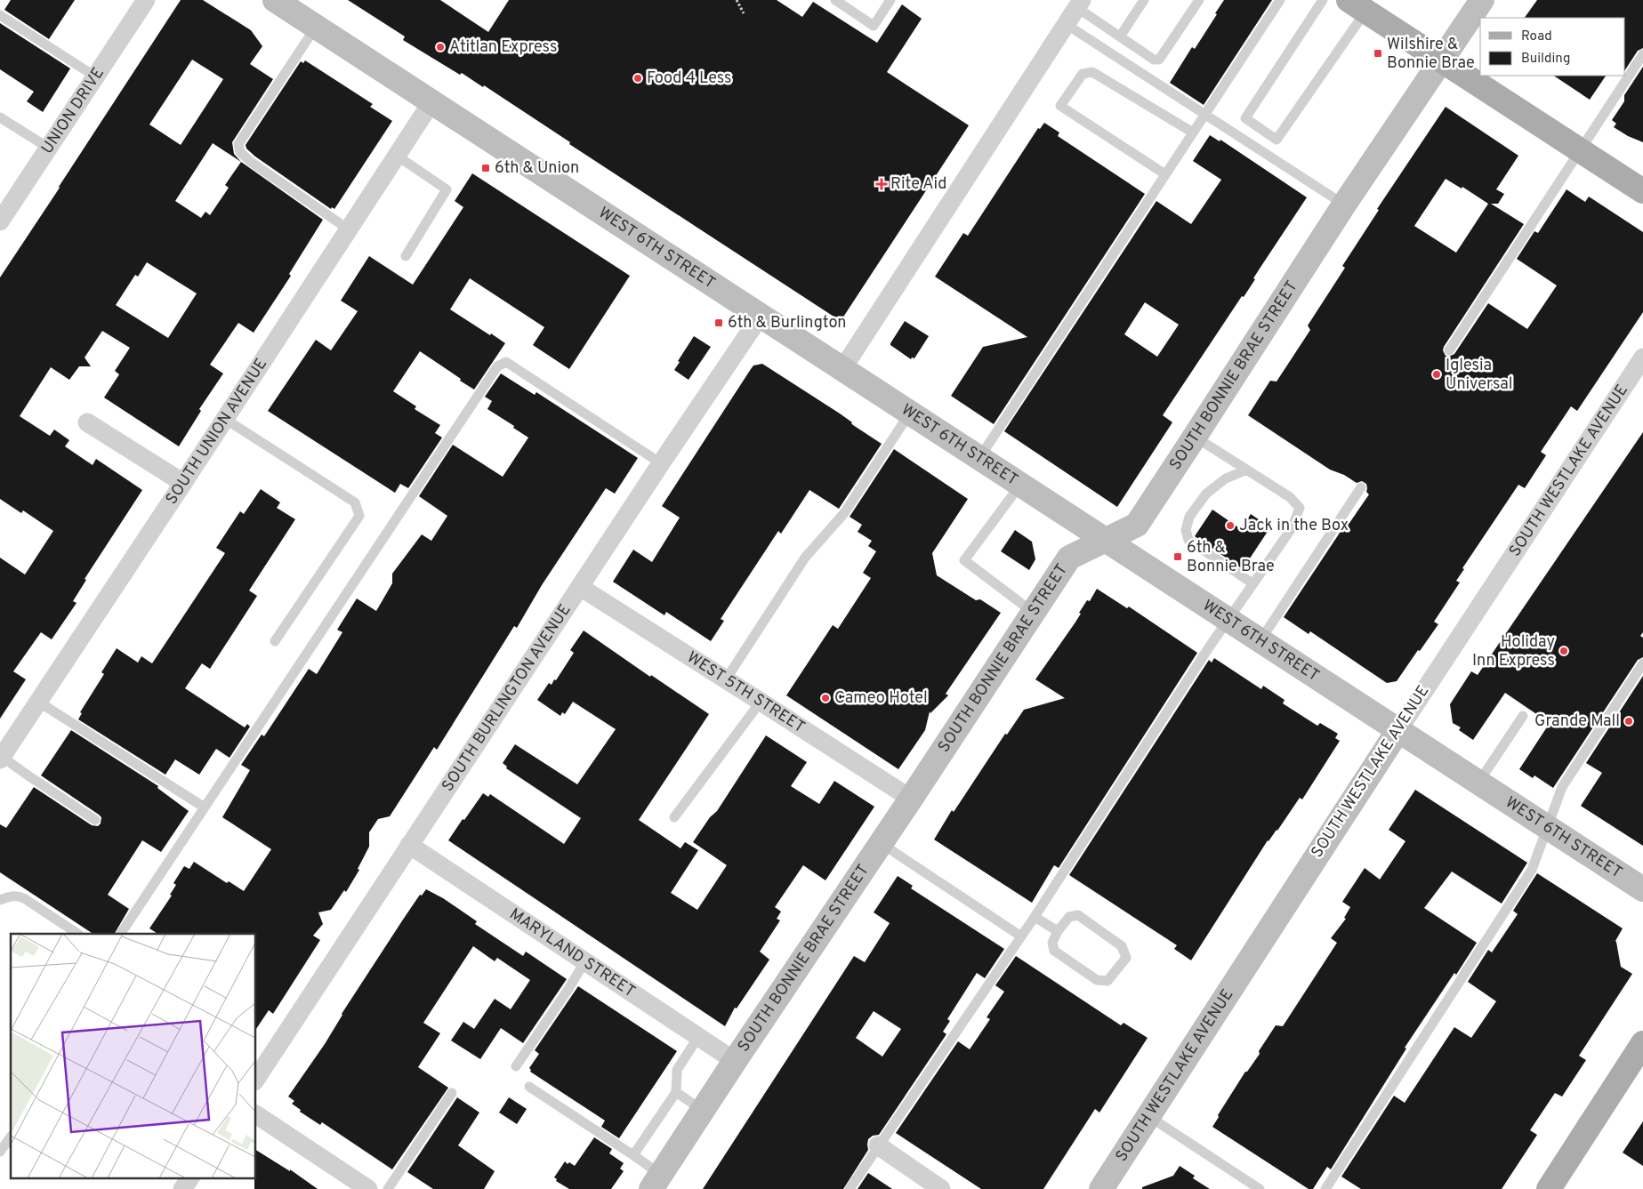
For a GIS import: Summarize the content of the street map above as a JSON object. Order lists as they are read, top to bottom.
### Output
{
  "streets": {
    "street": [
      "UNION DRIVE",
      "WEST 6TH STREET",
      "SOUTH BONNIE BRAE STREET",
      "SOUTH UNION AVENUE",
      "SOUTH WESTLAKE AVENUE",
      "WEST 5TH STREET",
      "SOUTH BURLINGTON AVENUE",
      "MARYLAND STREET"
    ]
  },
  "crossings": [
    ["WEST 6TH STREET", "SOUTH BONNIE BRAE STREET"],
    ["WEST 6TH STREET", "SOUTH UNION AVENUE"],
    ["WEST 6TH STREET", "SOUTH WESTLAKE AVENUE"],
    ["WEST 6TH STREET", "SOUTH BURLINGTON AVENUE"],
    ["SOUTH BONNIE BRAE STREET", "WEST 5TH STREET"],
    ["SOUTH BONNIE BRAE STREET", "MARYLAND STREET"],
    ["WEST 5TH STREET", "SOUTH BURLINGTON AVENUE"],
    ["SOUTH BURLINGTON AVENUE", "MARYLAND STREET"]
  ],
  "places": {
    "other": [
      "Atitlan Express",
      "Food 4 Less",
      "Iglesia Universal",
      "Jack in the Box",
      "Holiday Inn Express",
      "Cameo Hotel",
      "Grande Mall"
    ],
    "transit": [
      "Wilshire & Bonnie Brae",
      "6th & Union",
      "6th & Burlington",
      "6th & Bonnie Brae"
    ],
    "health": ["Rite Aid"]
  },
  "legend": ["Road", "Building"]
}
